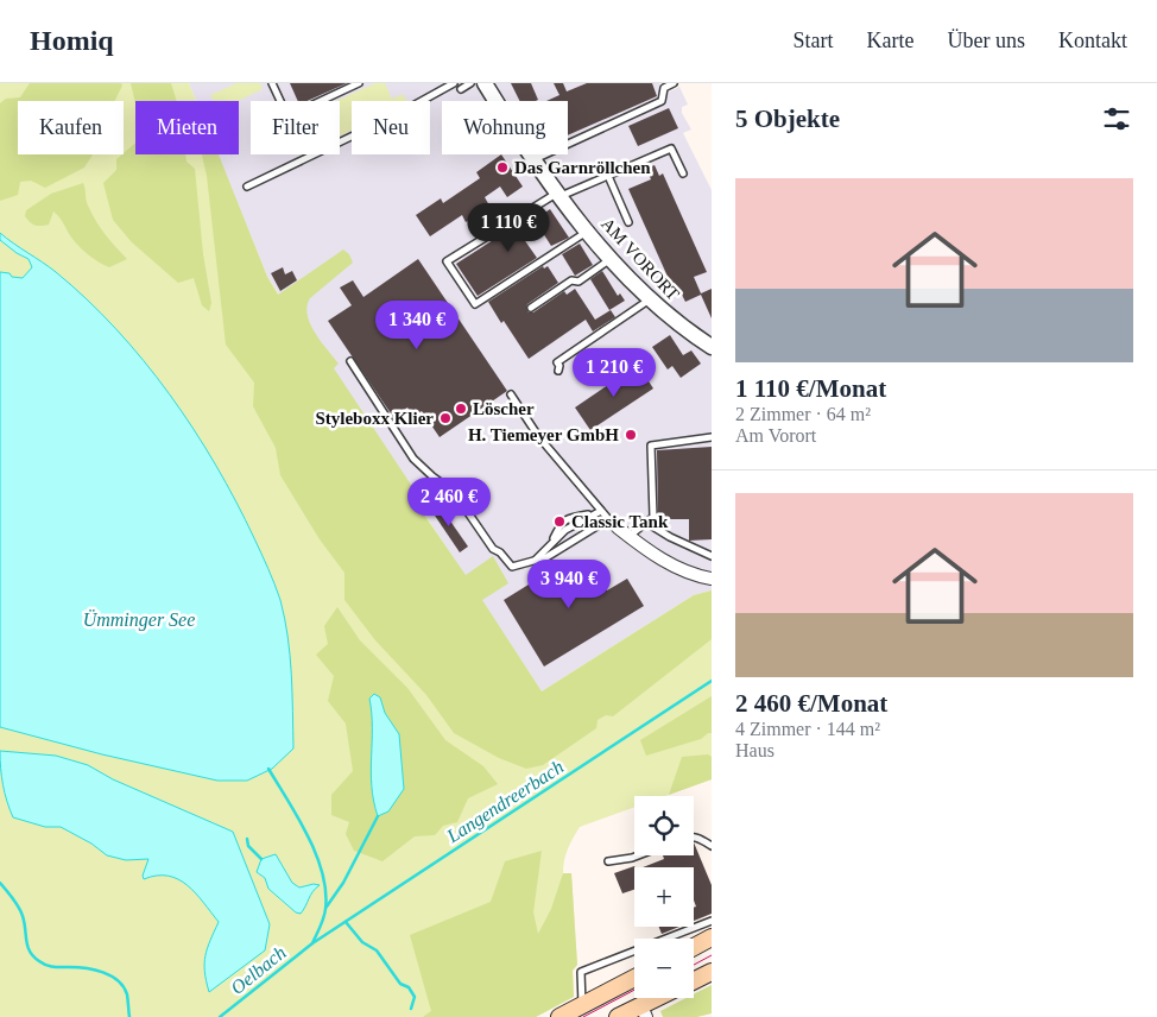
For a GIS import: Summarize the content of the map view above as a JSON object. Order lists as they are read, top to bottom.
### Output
{
  "streets": {
    "street": ["AM VORORT"]
  },
  "water": ["Ümminger See", "Langendreerbach", "Oelbach"],
  "places": [
    "Das Garnröllchen",
    "Löscher",
    "Styleboxx Klier",
    "H. Tiemeyer GmbH",
    "Classic Tank"
  ],
  "page": {
    "header": "Homiq",
    "nav": [
      "Start",
      "Karte",
      "Über uns",
      "Kontakt"
    ],
    "heading": "5 Objekte",
    "chip": [
      "Kaufen",
      "Mieten",
      "Filter",
      "Neu",
      "Wohnung"
    ],
    "list": [
      {
        "name": "1 110 €/Monat",
        "note": "2 Zimmer · 64 m² · Am Vorort"
      },
      {
        "name": "2 460 €/Monat",
        "note": "4 Zimmer · 144 m² · Haus"
      }
    ],
    "price": [
      "1 110 €",
      "1 340 €",
      "1 210 €",
      "2 460 €",
      "3 940 €"
    ],
    "map_buttons": ["+", "−"]
  }
}
